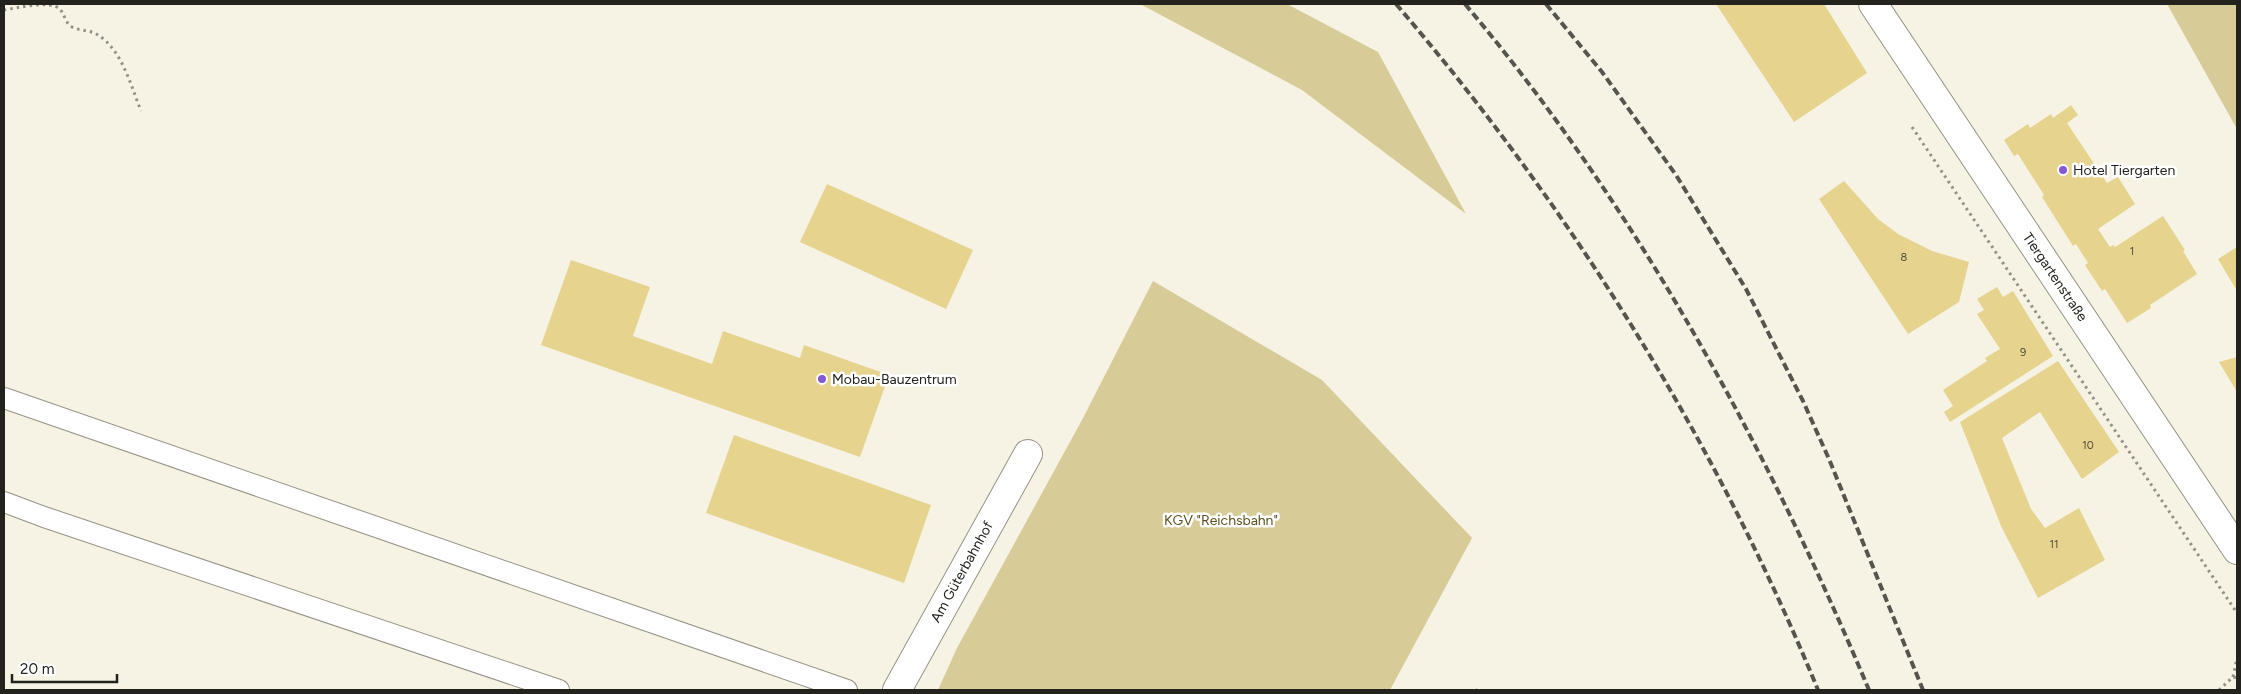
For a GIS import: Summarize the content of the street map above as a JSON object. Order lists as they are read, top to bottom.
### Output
{
  "streets": {
    "street": ["Tiergartenstraße", "Am Güterbahnhof"]
  },
  "parks": ["KGV \"Reichsbahn\""],
  "places": ["Hotel Tiergarten", "Mobau-Bauzentrum"],
  "house_numbers": [
    "1",
    "8",
    "9",
    "10",
    "11"
  ],
  "scale_bar": "20 m"
}
